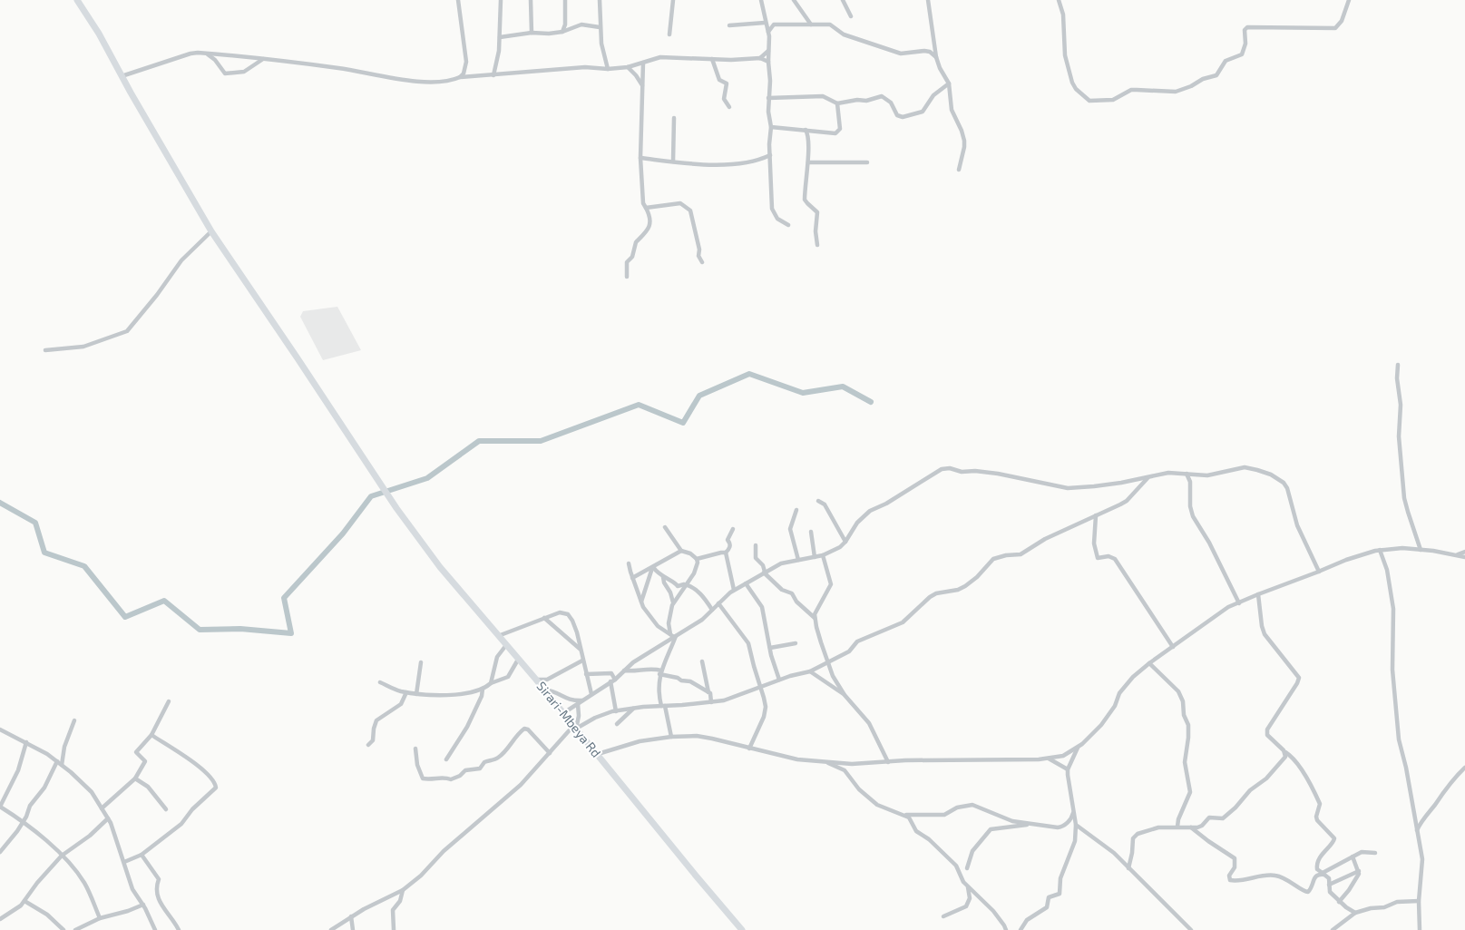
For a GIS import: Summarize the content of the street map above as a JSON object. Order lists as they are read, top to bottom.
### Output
{
  "streets": {
    "highway": ["Sirari-Mbeya Rd"]
  }
}
